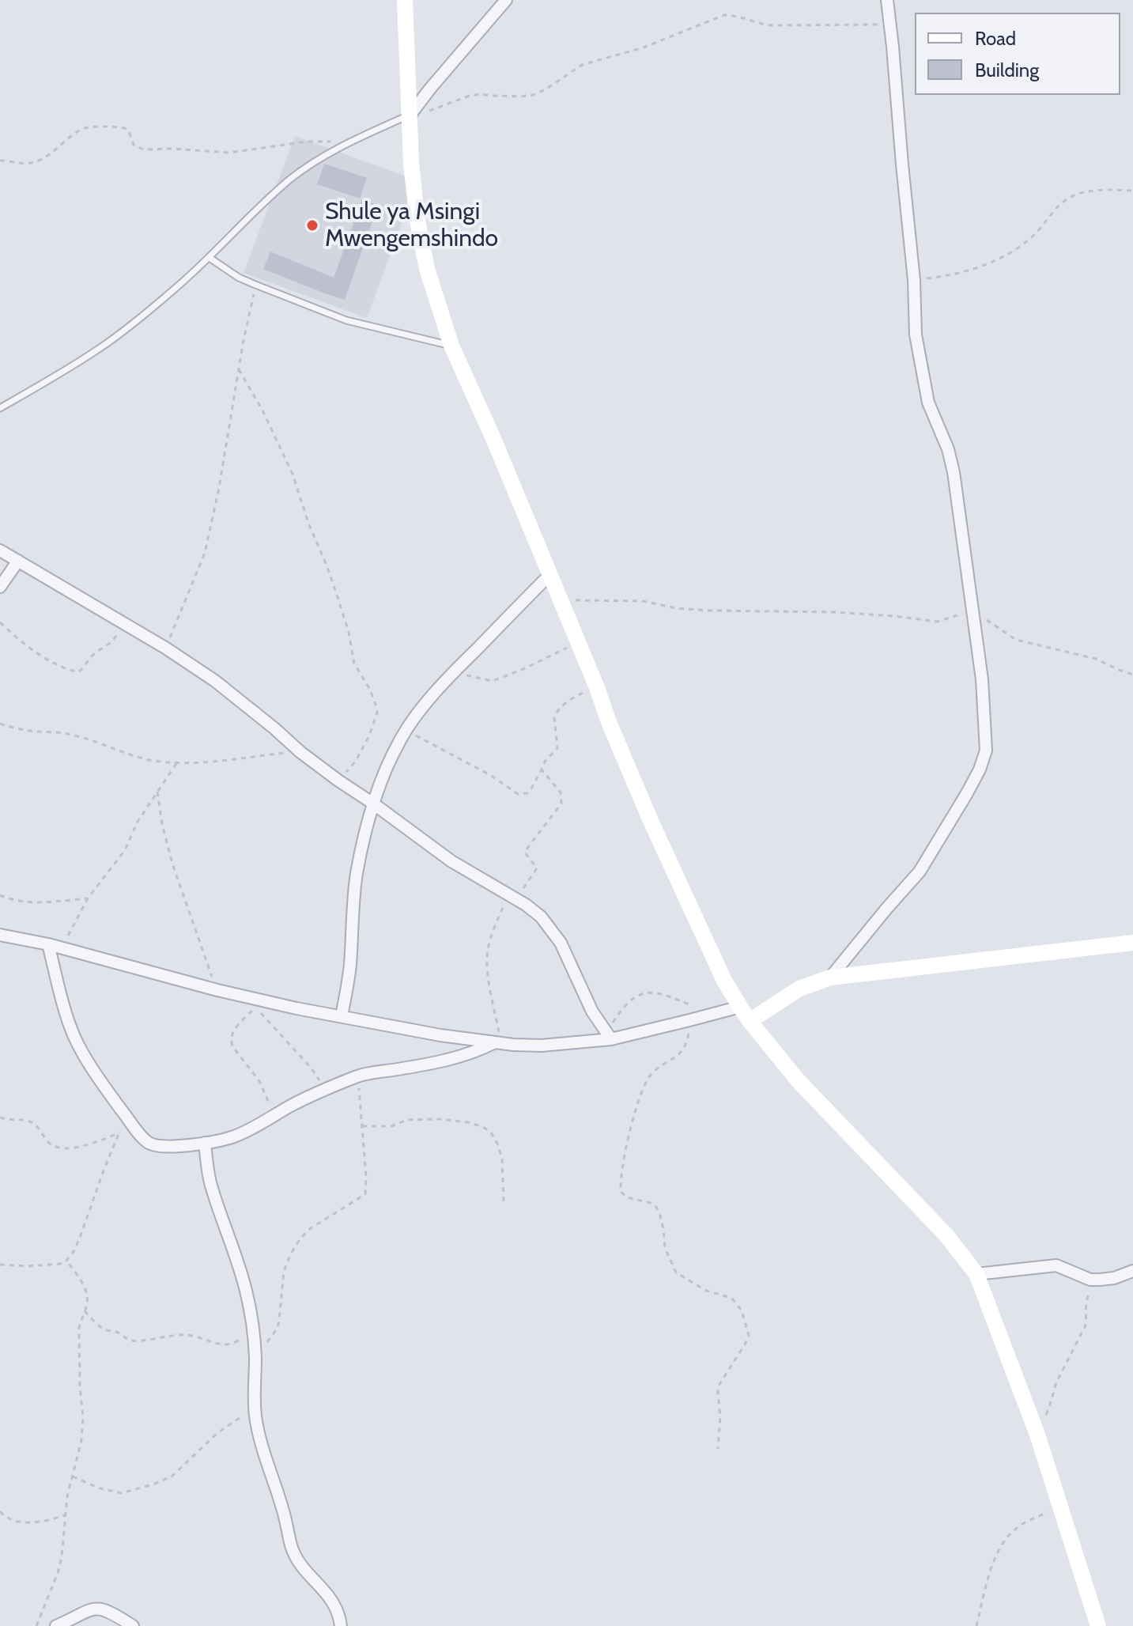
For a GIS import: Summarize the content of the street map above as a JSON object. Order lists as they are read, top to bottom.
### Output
{
  "places": ["Shule ya Msingi Mwengemshindo"],
  "legend": ["Road", "Building"]
}
